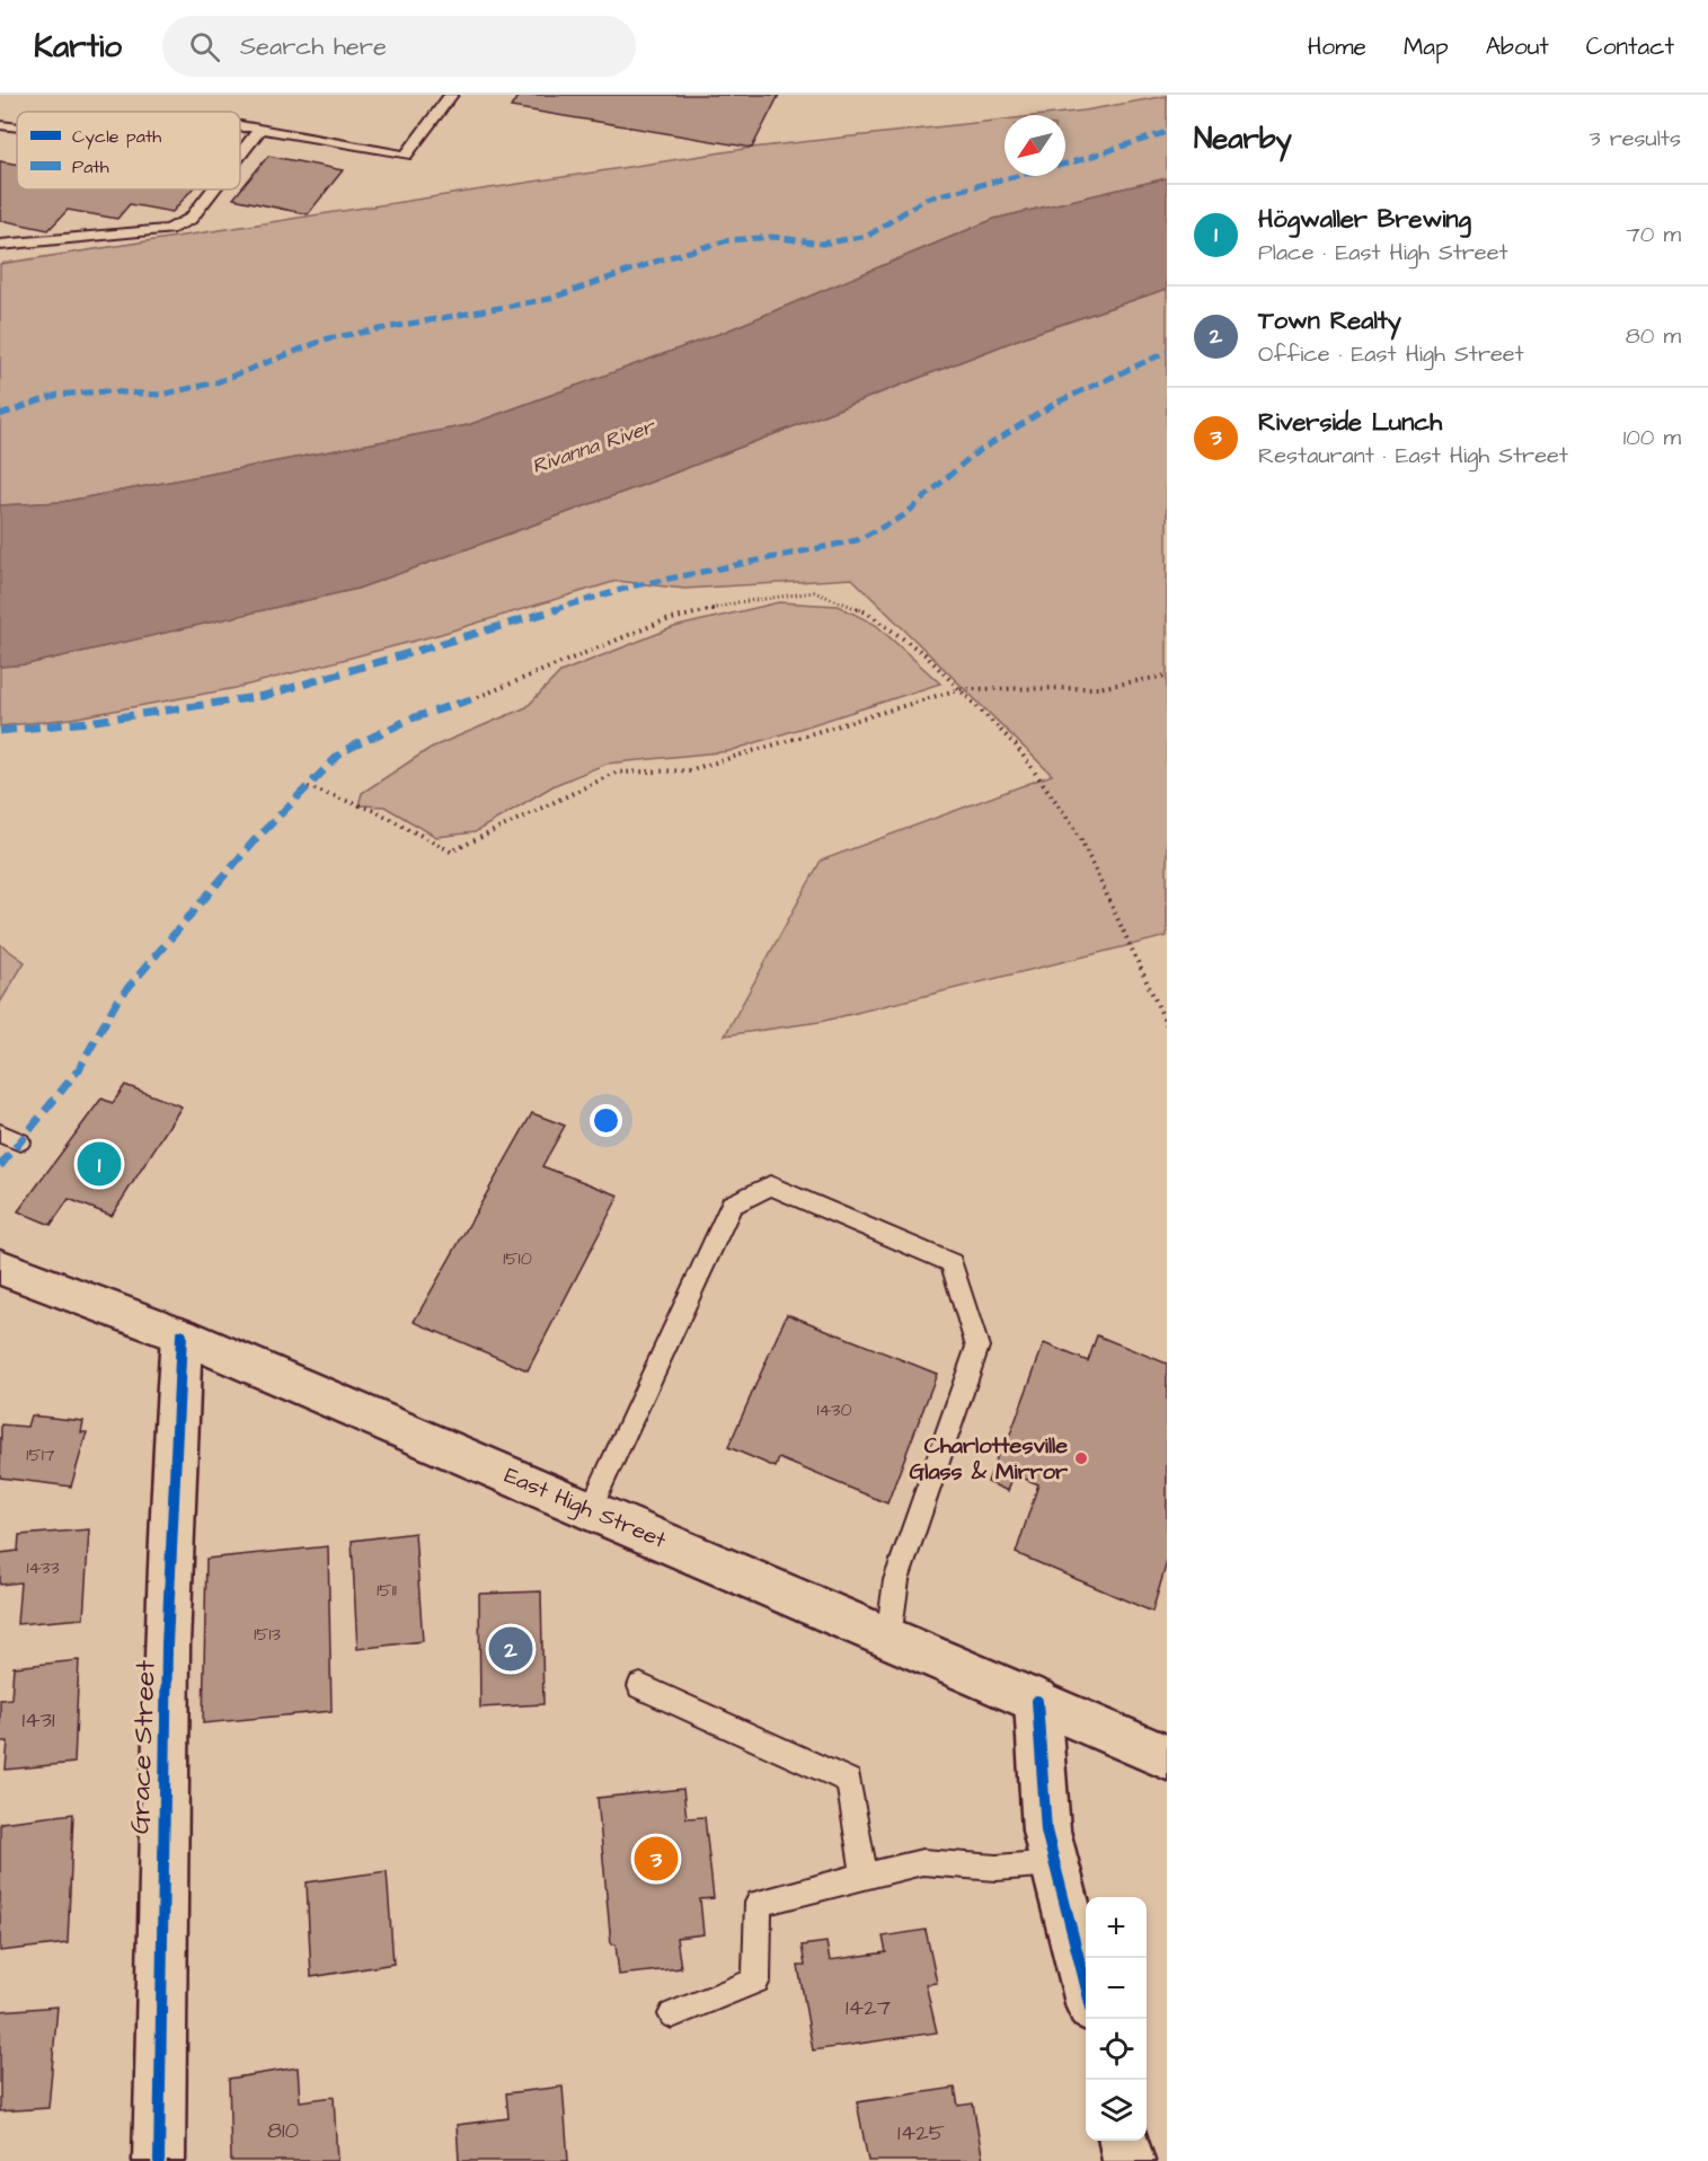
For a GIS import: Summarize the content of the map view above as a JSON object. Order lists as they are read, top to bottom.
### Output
{
  "streets": {
    "main road": ["East High Street", "Grace Street"]
  },
  "crossings": [
    ["East High Street", "Grace Street"]
  ],
  "water": ["Rivanna River"],
  "places": ["Charlottesville Glass & Mirror"],
  "house_numbers": [
    "1510",
    "1430",
    "1517",
    "1433",
    "1511",
    "1513",
    "1431",
    "1427",
    "810",
    "1425"
  ],
  "legend": ["Cycle path", "Path"],
  "north": "bottom left",
  "page": {
    "header": "Kartio",
    "search": "Search here",
    "nav": [
      "Home",
      "Map",
      "About",
      "Contact"
    ],
    "heading": ["Nearby", "3 results"],
    "list": [
      {
        "mark": "1",
        "name": "Högwaller Brewing",
        "note": "Place · East High Street",
        "value": "70 m"
      },
      {
        "mark": "2",
        "name": "Town Realty",
        "note": "Office · East High Street",
        "value": "80 m"
      },
      {
        "mark": "3",
        "name": "Riverside Lunch",
        "note": "Restaurant · East High Street",
        "value": "100 m"
      }
    ],
    "pins": ["1", "2", "3"],
    "map_buttons": ["+", "−"]
  }
}
